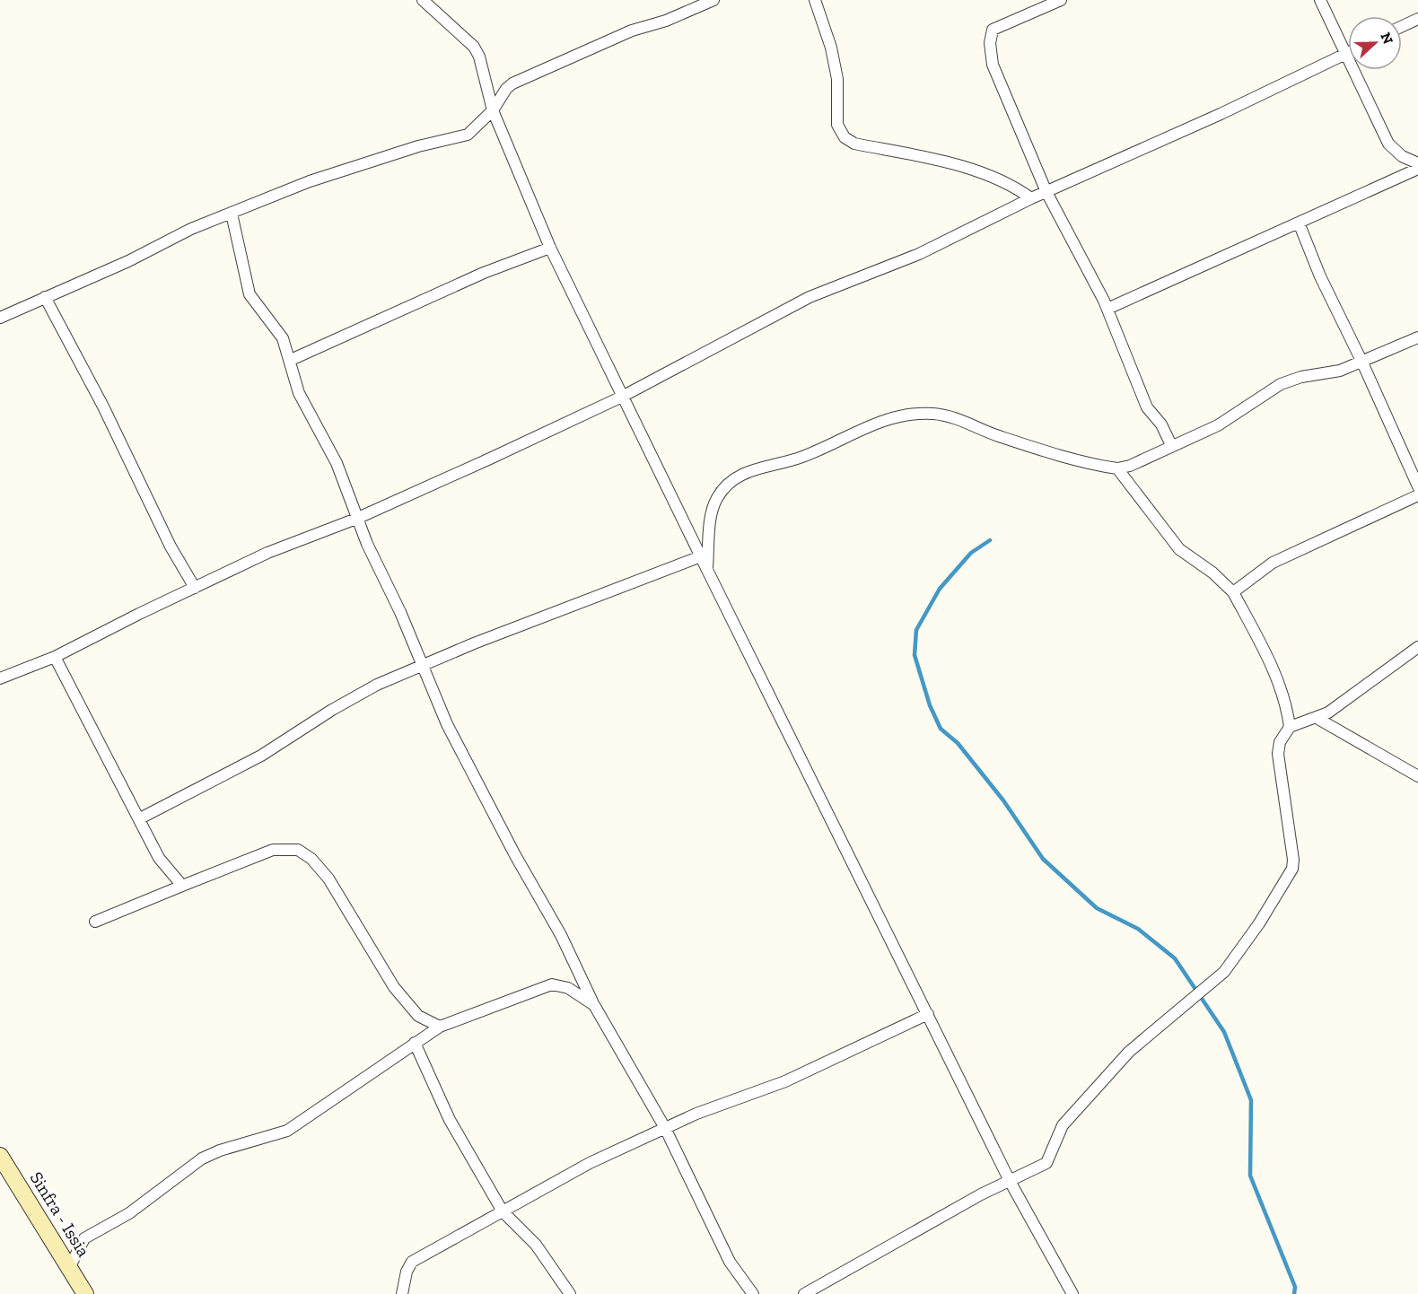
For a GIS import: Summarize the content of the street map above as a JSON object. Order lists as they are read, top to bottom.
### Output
{
  "streets": {
    "main road": ["Sinfra - Issia"]
  },
  "north": "right"
}
